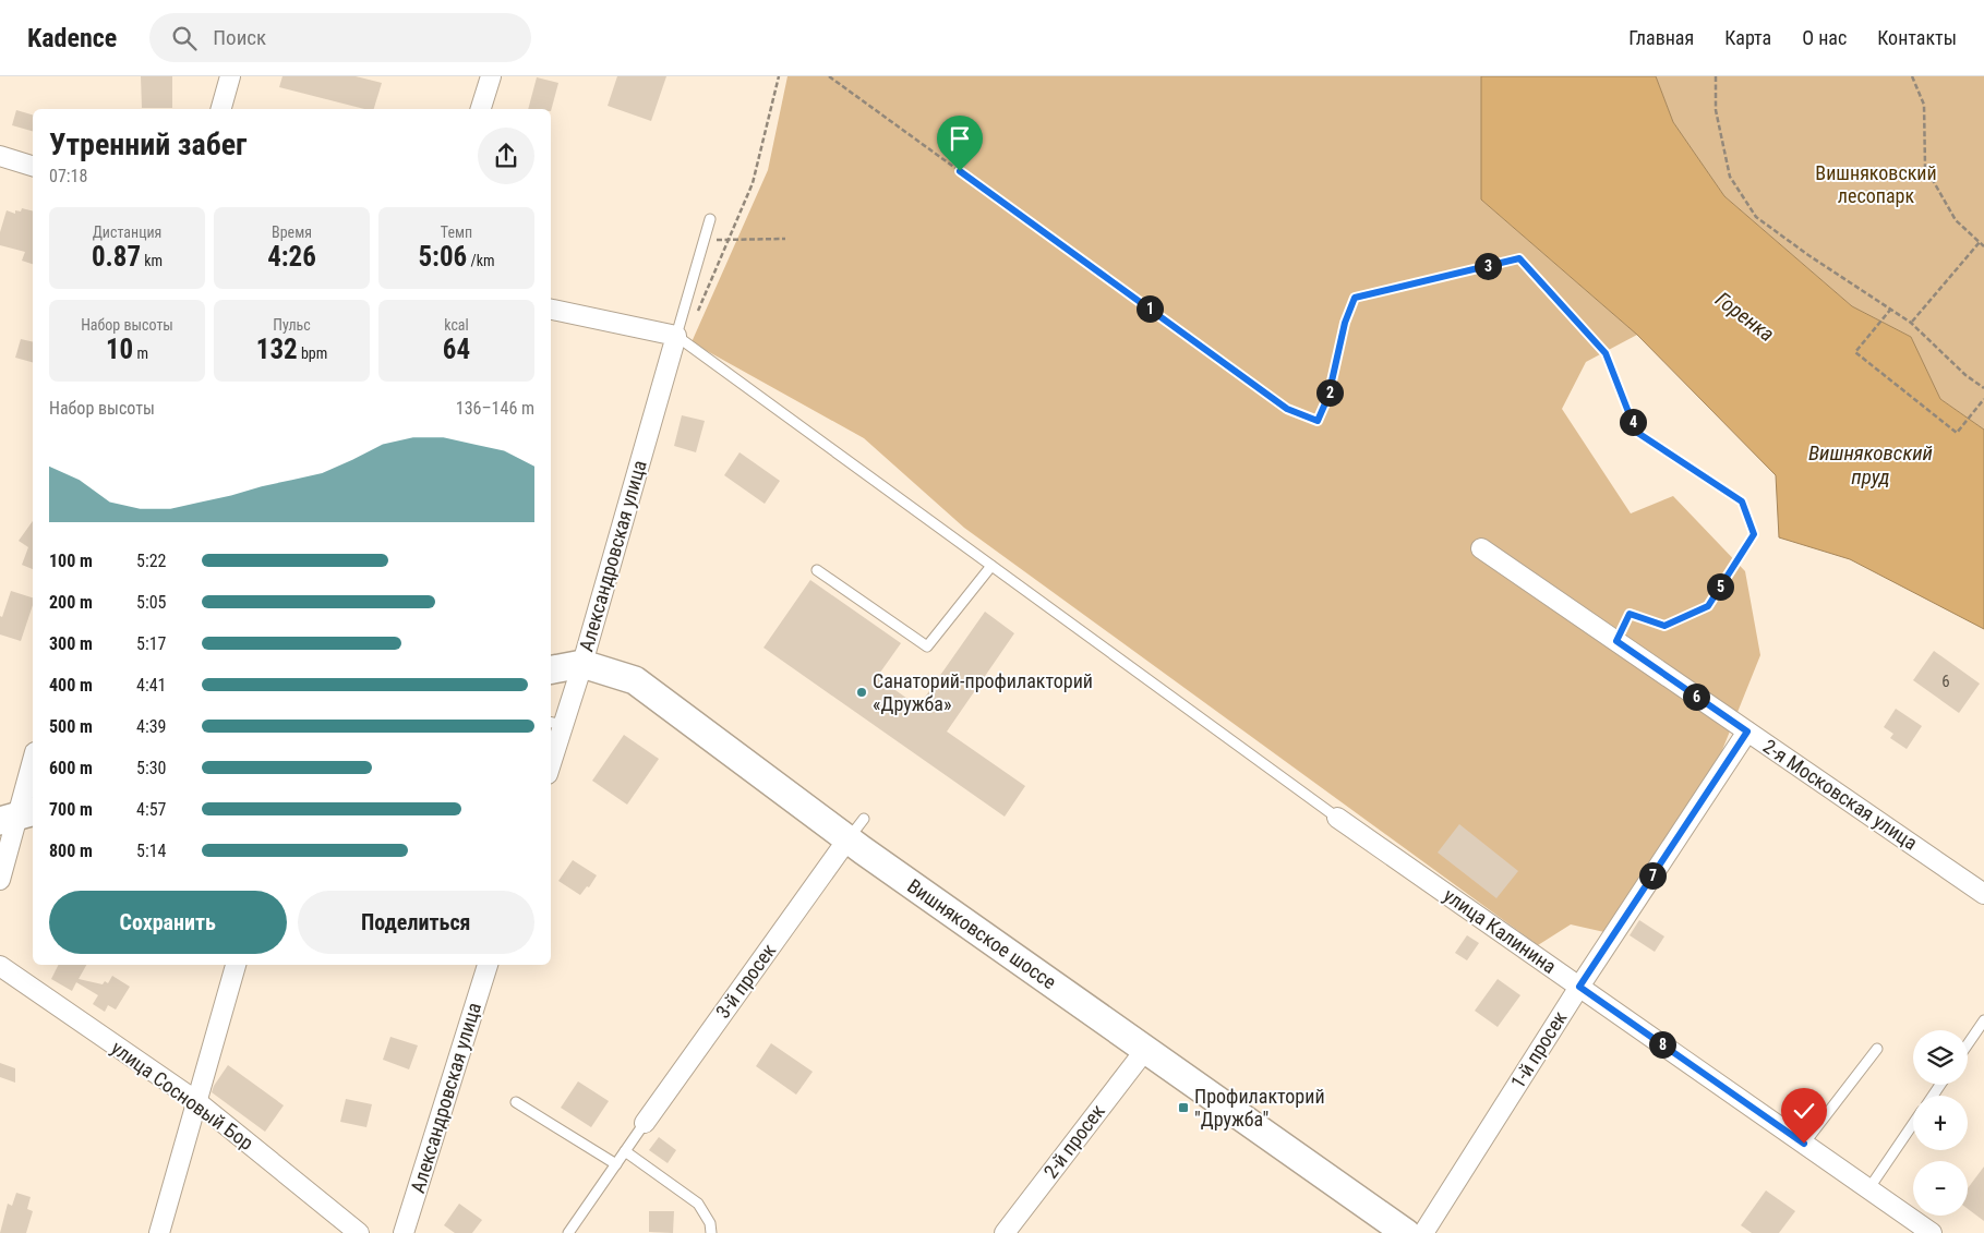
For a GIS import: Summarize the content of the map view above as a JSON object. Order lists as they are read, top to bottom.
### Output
{
  "streets": {
    "street": [
      "Александровская улица",
      "2-я Московская улица",
      "улица Калинина",
      "Вишняковское шоссе",
      "3-й просек",
      "1-й просек",
      "улица Сосновый Бор",
      "2-й просек"
    ]
  },
  "crossings": [
    ["Александровская улица", "Вишняковское шоссе"],
    ["2-я Московская улица", "1-й просек"],
    ["улица Калинина", "1-й просек"],
    ["Вишняковское шоссе", "3-й просек"],
    ["Вишняковское шоссе", "2-й просек"]
  ],
  "water": ["Горенка", "Вишняковский пруд"],
  "parks": ["Вишняковский лесопарк"],
  "places": {
    "other": ["Санаторий-профилакторий «Дружба»"],
    "transit": ["Профилакторий \"Дружба\""]
  },
  "house_numbers": ["6"],
  "page": {
    "header": "Kadence",
    "search": "Поиск",
    "nav": [
      "Главная",
      "Карта",
      "О нас",
      "Контакты"
    ],
    "heading": ["Утренний забег", "07:18"],
    "stats": [
      ["Дистанция", "0.87 km"],
      ["Время", "4:26"],
      ["Темп", "5:06 /km"],
      ["Набор высоты", "10 m"],
      ["Пульс", "132 bpm"],
      ["kcal", "64"]
    ],
    "pins": [
      "3",
      "1",
      "2",
      "4",
      "5",
      "6",
      "7",
      "8"
    ],
    "chart": ["Набор высоты", "136–146 m"],
    "list": [
      {
        "name": "100 m",
        "note": "5:22"
      },
      {
        "name": "200 m",
        "note": "5:05"
      },
      {
        "name": "300 m",
        "note": "5:17"
      },
      {
        "name": "400 m",
        "note": "4:41"
      },
      {
        "name": "500 m",
        "note": "4:39"
      },
      {
        "name": "600 m",
        "note": "5:30"
      },
      {
        "name": "700 m",
        "note": "4:57"
      },
      {
        "name": "800 m",
        "note": "5:14"
      }
    ],
    "buttons": ["Сохранить", "Поделиться"],
    "map_buttons": ["+", "−"]
  }
}
